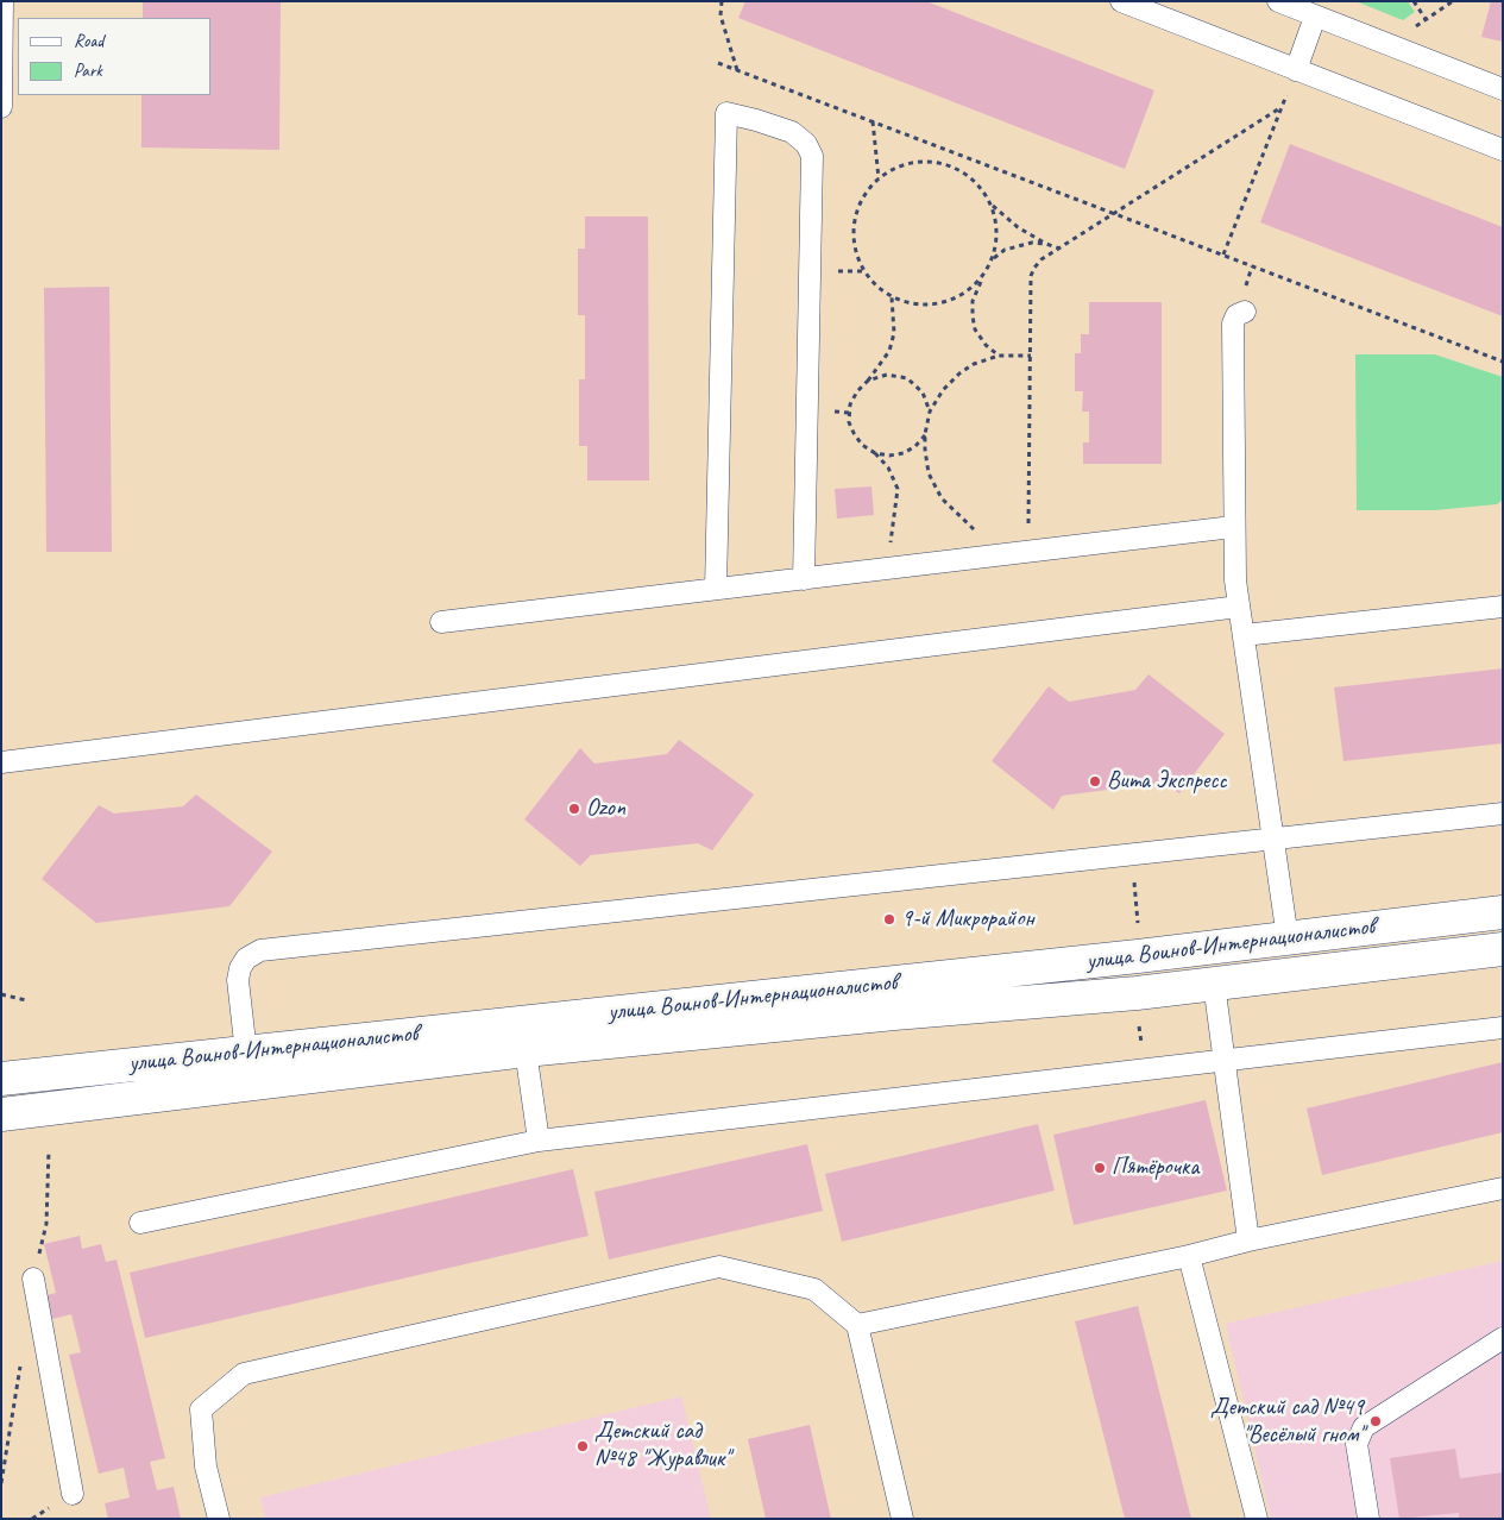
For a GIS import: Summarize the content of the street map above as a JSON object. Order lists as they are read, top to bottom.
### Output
{
  "streets": {
    "main road": ["улица Воинов-Интернационалистов"]
  },
  "places": [
    "Вита Экспресс",
    "Ozon",
    "9-й Микрорайон",
    "Пятёрочка",
    "Детский сад №49 \"Весёлый гном\"",
    "Детский сад №48 \"Журавлик\""
  ],
  "legend": ["Road", "Park"]
}
